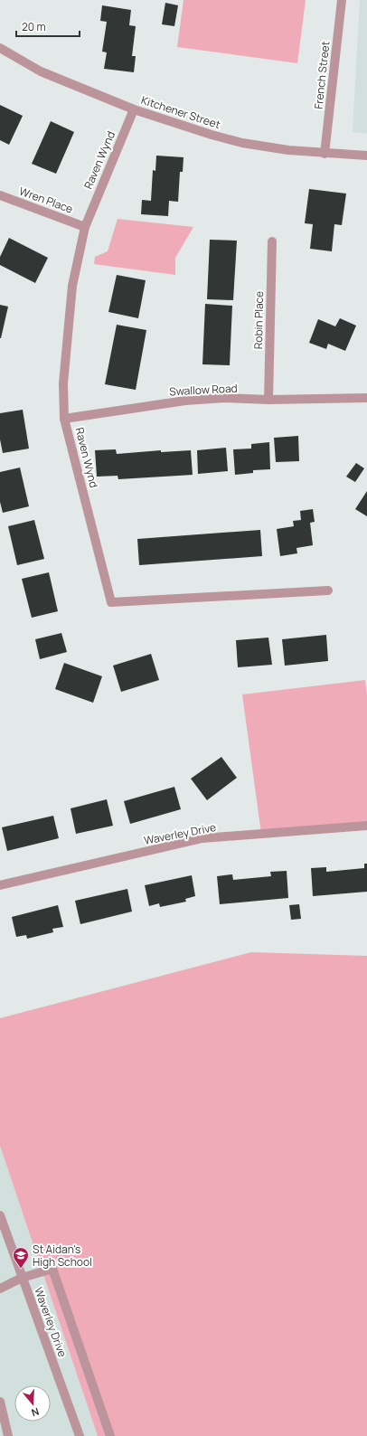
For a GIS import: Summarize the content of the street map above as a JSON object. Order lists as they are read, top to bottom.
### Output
{
  "streets": {
    "street": [
      "French Street",
      "Kitchener Street",
      "Raven Wynd",
      "Wren Place",
      "Robin Place",
      "Swallow Road",
      "Waverley Drive"
    ]
  },
  "crossings": [
    ["French Street", "Kitchener Street"],
    ["Kitchener Street", "Raven Wynd"],
    ["Raven Wynd", "Wren Place"],
    ["Raven Wynd", "Swallow Road"],
    ["Robin Place", "Swallow Road"]
  ],
  "places": {
    "school or university": ["St Aidan's High School"]
  },
  "scale_bar": "20 m",
  "north": "bottom"
}
